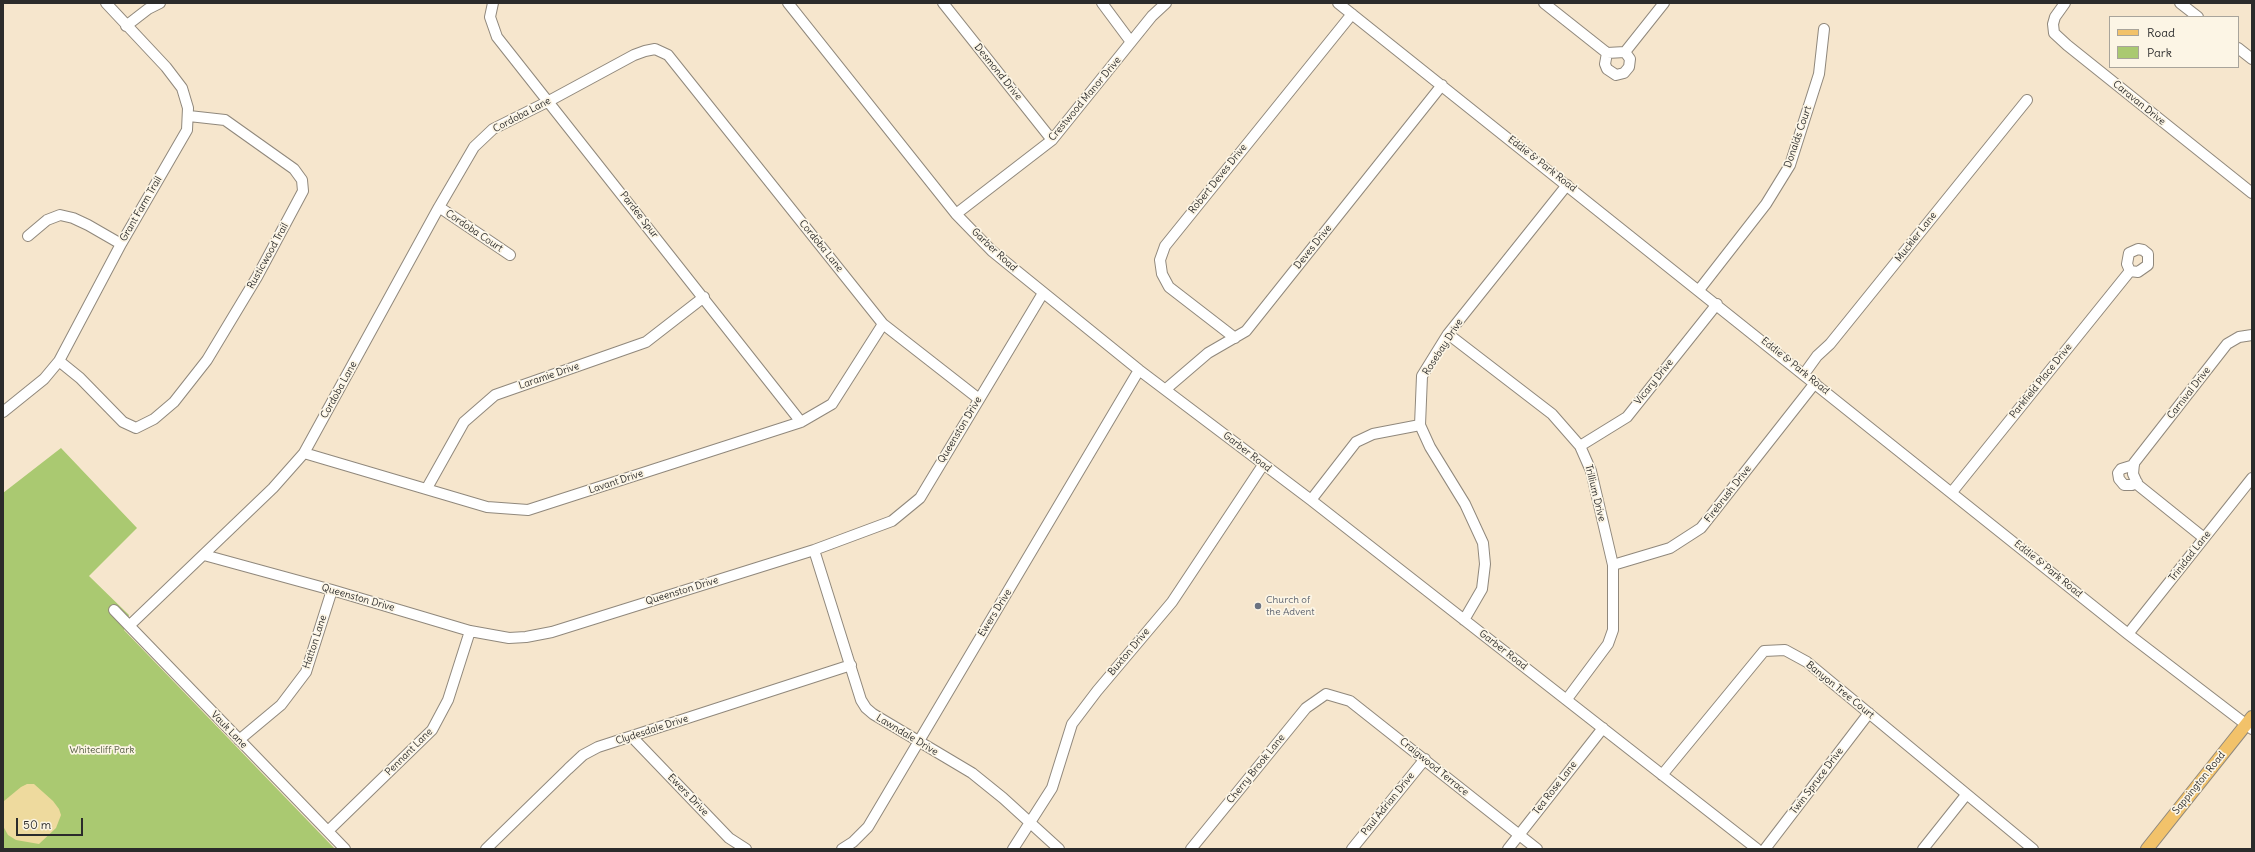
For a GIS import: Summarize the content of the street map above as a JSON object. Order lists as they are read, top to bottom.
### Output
{
  "streets": {
    "main road": ["Sappington Road"],
    "street": [
      "Desmond Drive",
      "Crestwood Manor Drive",
      "Caravan Drive",
      "Cordoba Lane",
      "Donalds Court",
      "Eddie & Park Road",
      "Robert Deves Drive",
      "Grant Farm Trail",
      "Pardee Spur",
      "Cordoba Court",
      "Muckler Lane",
      "Deves Drive",
      "Garber Road",
      "Rusticwood Trail",
      "Rosebay Drive",
      "Laramie Drive",
      "Parkfield Place Drive",
      "Vicary Drive",
      "Carnival Drive",
      "Queenston Drive",
      "Lavant Drive",
      "Trillium Drive",
      "Firebrush Drive",
      "Trinidad Lane",
      "Ewers Drive",
      "Hatton Lane",
      "Buxton Drive",
      "Banyon Tree Court",
      "Vauk Lane",
      "Clydesdale Drive",
      "Lawndale Drive",
      "Pennant Lane",
      "Craigwood Terrace",
      "Cherry Brook Lane",
      "Twin Spruce Drive",
      "Tea Rose Lane",
      "Paul Adrian Drive"
    ]
  },
  "crossings": [
    ["Desmond Drive", "Crestwood Manor Drive"],
    ["Crestwood Manor Drive", "Garber Road"],
    ["Cordoba Lane", "Pardee Spur"],
    ["Cordoba Lane", "Cordoba Court"],
    ["Cordoba Lane", "Queenston Drive"],
    ["Cordoba Lane", "Lavant Drive"],
    ["Cordoba Lane", "Vauk Lane"],
    ["Donalds Court", "Eddie & Park Road"],
    ["Eddie & Park Road", "Robert Deves Drive"],
    ["Eddie & Park Road", "Muckler Lane"],
    ["Eddie & Park Road", "Deves Drive"],
    ["Eddie & Park Road", "Rosebay Drive"],
    ["Eddie & Park Road", "Parkfield Place Drive"],
    ["Eddie & Park Road", "Vicary Drive"],
    ["Eddie & Park Road", "Firebrush Drive"],
    ["Eddie & Park Road", "Trinidad Lane"],
    ["Eddie & Park Road", "Sappington Road"],
    ["Robert Deves Drive", "Deves Drive"],
    ["Grant Farm Trail", "Rusticwood Trail"],
    ["Pardee Spur", "Laramie Drive"],
    ["Pardee Spur", "Lavant Drive"],
    ["Deves Drive", "Garber Road"],
    ["Garber Road", "Rosebay Drive"],
    ["Garber Road", "Queenston Drive"],
    ["Garber Road", "Trillium Drive"],
    ["Garber Road", "Ewers Drive"],
    ["Garber Road", "Buxton Drive"],
    ["Garber Road", "Banyon Tree Court"],
    ["Garber Road", "Tea Rose Lane"],
    ["Rosebay Drive", "Trillium Drive"],
    ["Laramie Drive", "Lavant Drive"],
    ["Vicary Drive", "Trillium Drive"],
    ["Queenston Drive", "Hatton Lane"],
    ["Queenston Drive", "Lawndale Drive"],
    ["Queenston Drive", "Pennant Lane"],
    ["Trillium Drive", "Firebrush Drive"],
    ["Ewers Drive", "Clydesdale Drive"],
    ["Ewers Drive", "Lawndale Drive"],
    ["Hatton Lane", "Vauk Lane"],
    ["Buxton Drive", "Lawndale Drive"],
    ["Banyon Tree Court", "Twin Spruce Drive"],
    ["Vauk Lane", "Pennant Lane"],
    ["Clydesdale Drive", "Lawndale Drive"],
    ["Craigwood Terrace", "Cherry Brook Lane"],
    ["Craigwood Terrace", "Tea Rose Lane"],
    ["Craigwood Terrace", "Paul Adrian Drive"]
  ],
  "parks": ["Whitecliff Park"],
  "places": ["Church of the Advent"],
  "legend": ["Road", "Park"],
  "scale_bar": "50 m"
}
